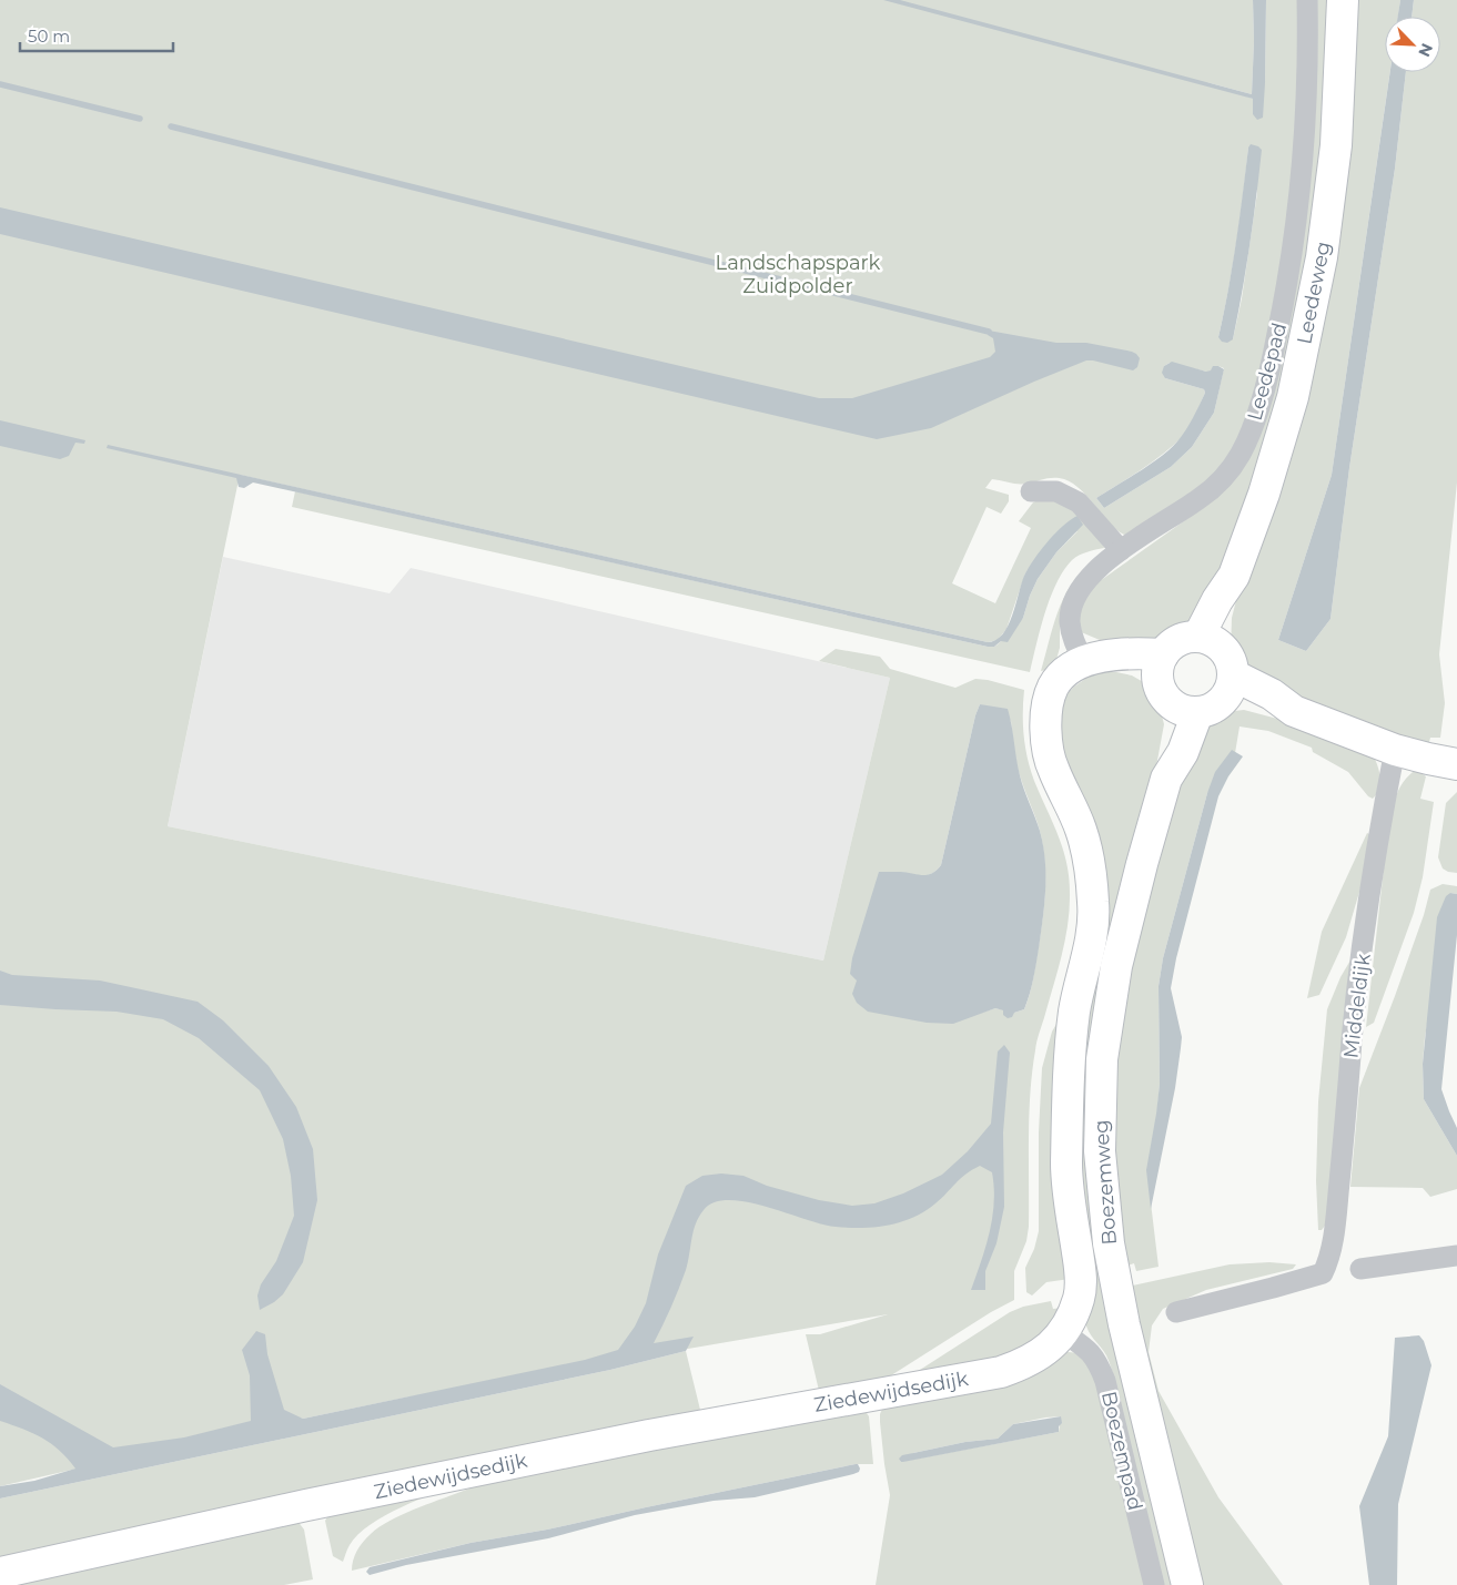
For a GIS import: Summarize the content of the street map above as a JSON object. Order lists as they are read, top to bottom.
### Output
{
  "streets": {
    "street": [
      "Leedeweg",
      "Leedepad",
      "Middeldijk",
      "Boezemweg",
      "Ziedewijdsedijk",
      "Boezempad"
    ]
  },
  "crossings": [
    ["Leedeweg", "Boezemweg"],
    ["Leedeweg", "Ziedewijdsedijk"],
    ["Leedepad", "Ziedewijdsedijk"],
    ["Boezemweg", "Ziedewijdsedijk"],
    ["Ziedewijdsedijk", "Boezempad"]
  ],
  "parks": ["Landschapspark Zuidpolder"],
  "scale_bar": "50 m",
  "north": "bottom right"
}
